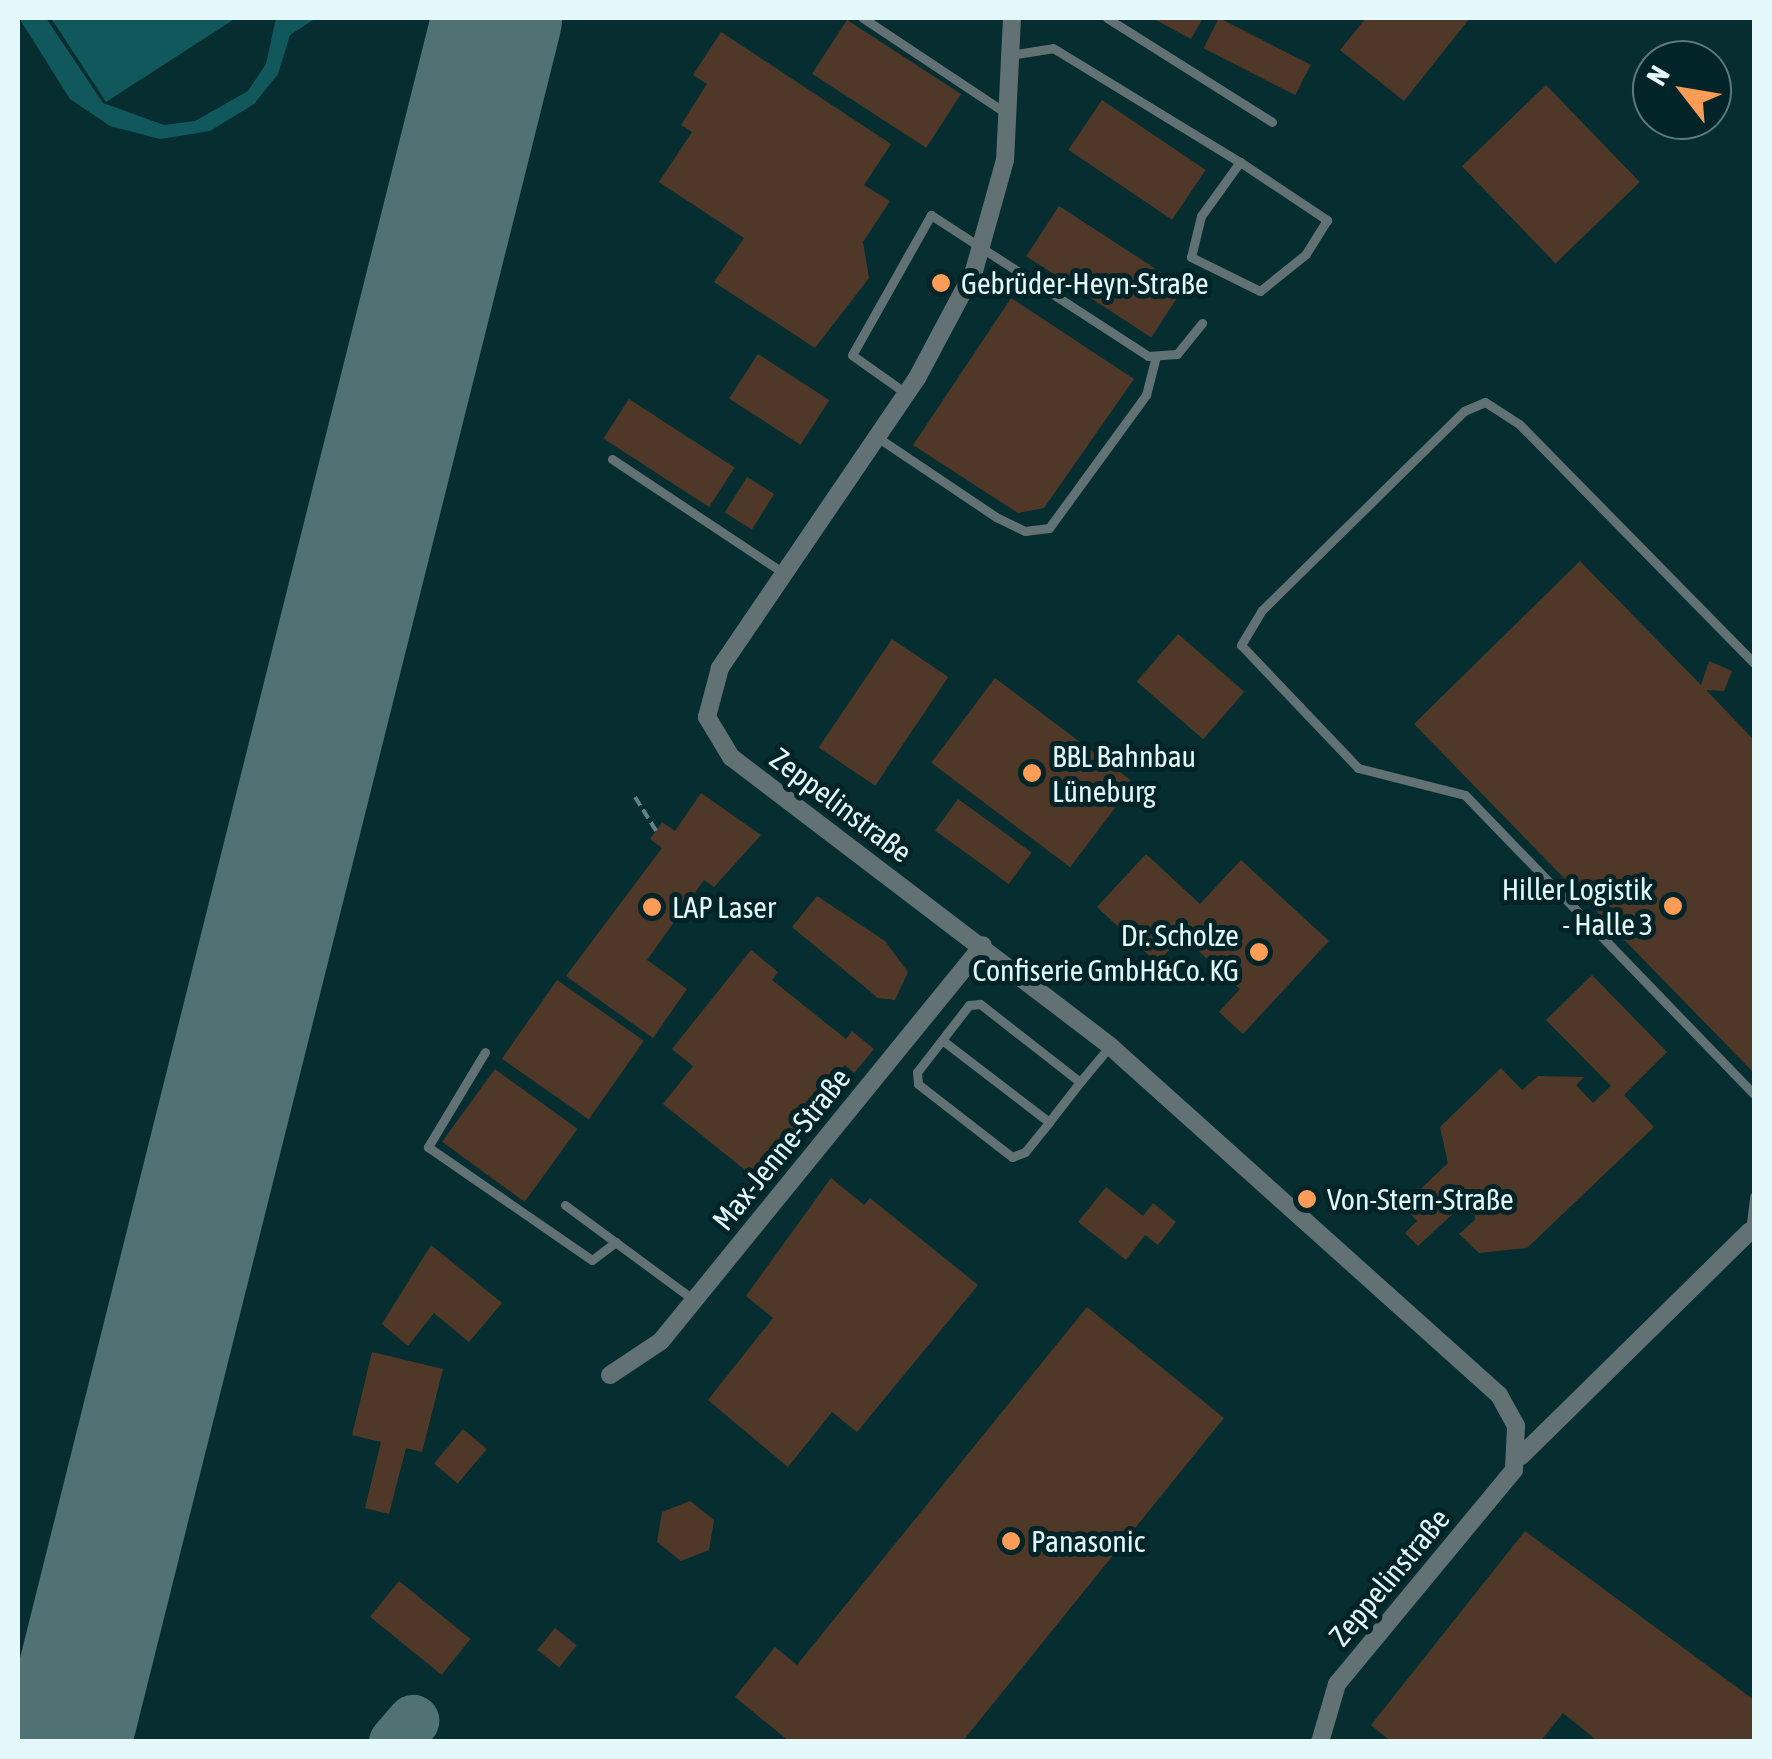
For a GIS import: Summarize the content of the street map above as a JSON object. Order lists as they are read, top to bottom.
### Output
{
  "streets": {
    "street": ["Zeppelinstraße", "Max-Jenne-Straße"]
  },
  "crossings": [
    ["Zeppelinstraße", "Max-Jenne-Straße"]
  ],
  "places": [
    "Gebrüder-Heyn-Straße",
    "BBL Bahnbau Lüneburg",
    "Hiller Logistik - Halle 3",
    "LAP Laser",
    "Dr. Scholze Confiserie GmbH&Co. KG",
    "Von-Stern-Straße",
    "Panasonic"
  ],
  "north": "top left"
}
